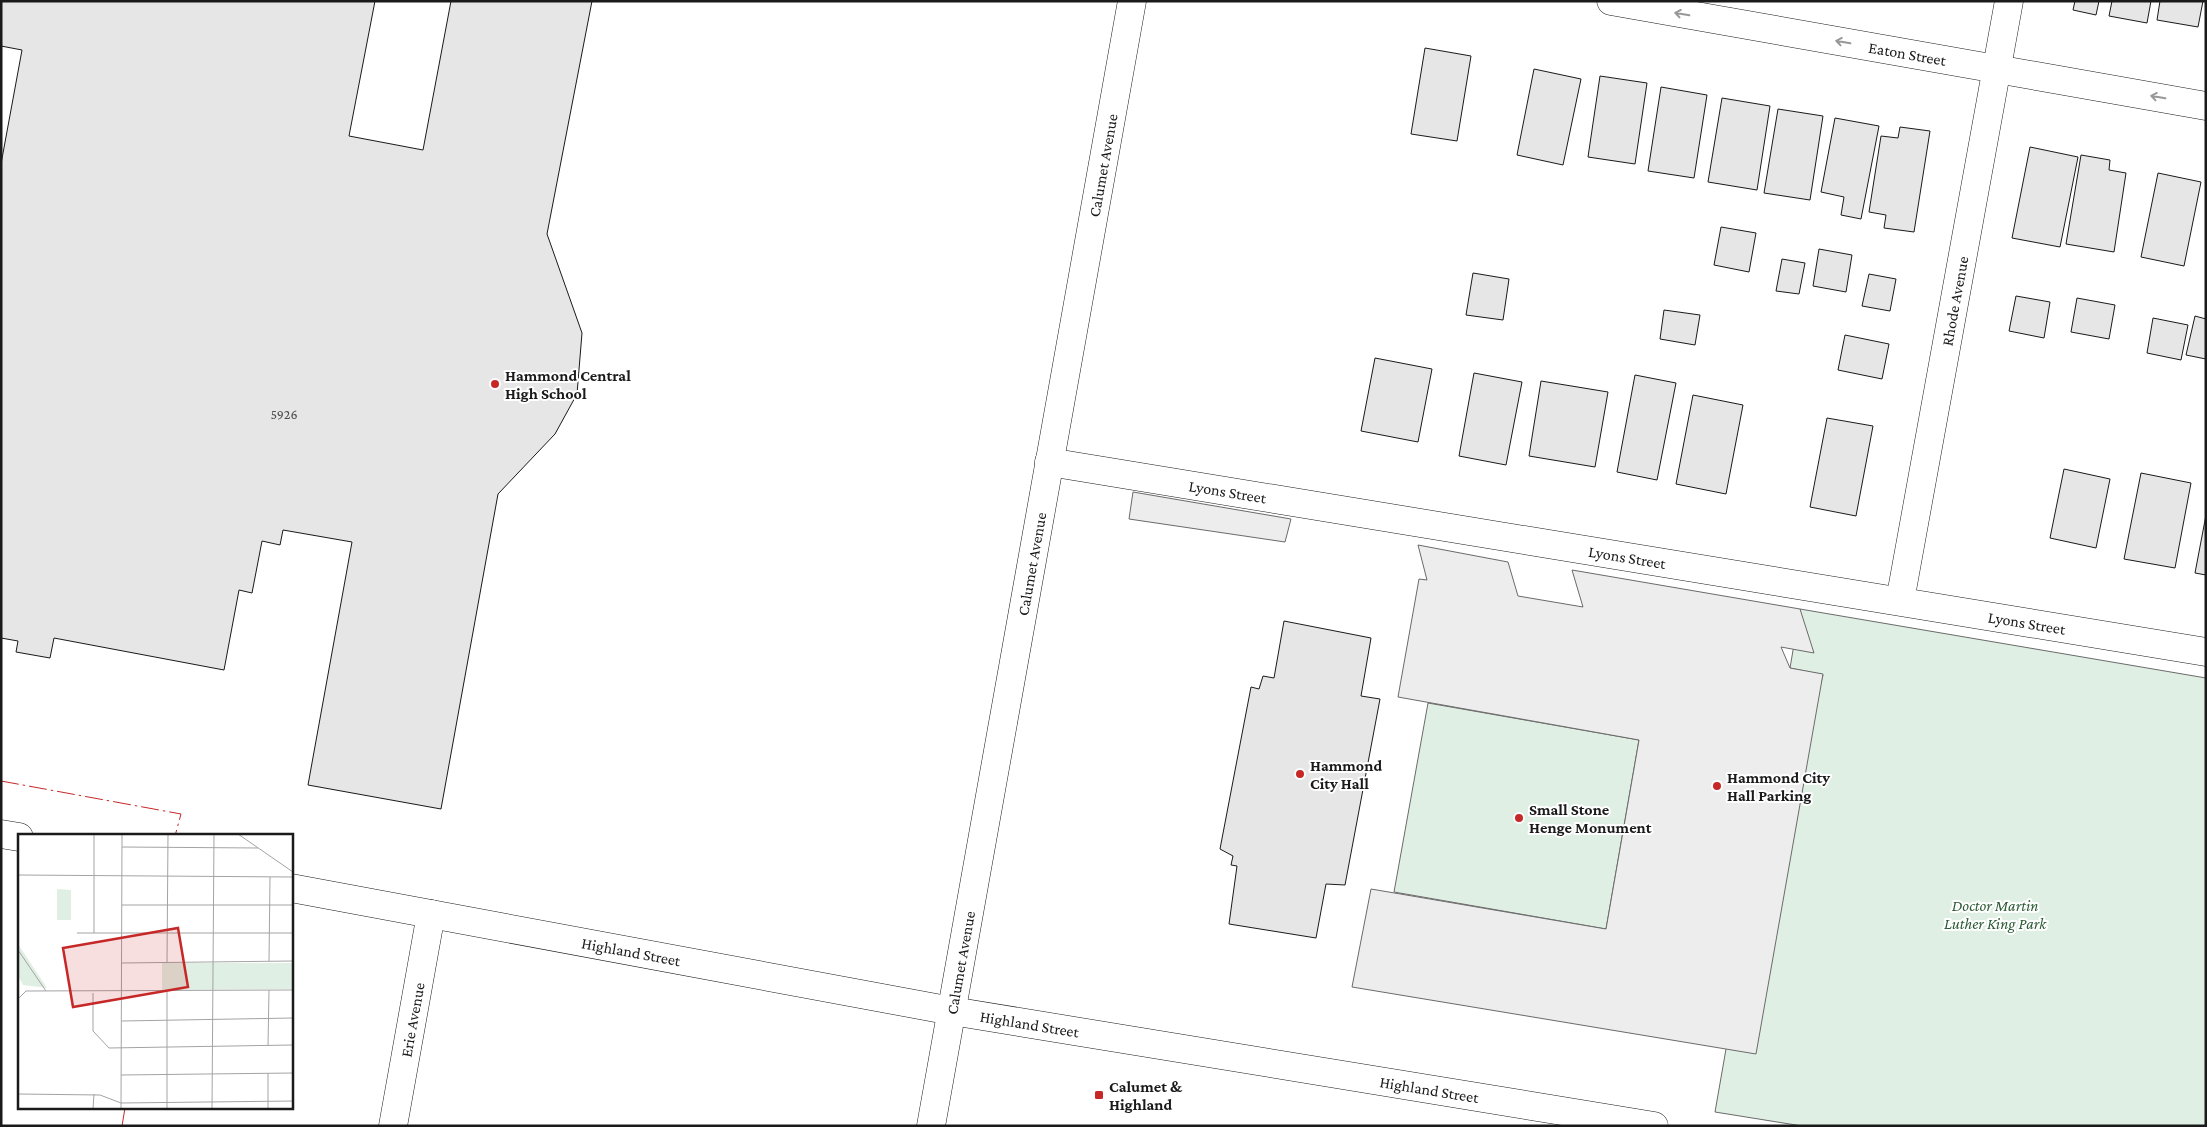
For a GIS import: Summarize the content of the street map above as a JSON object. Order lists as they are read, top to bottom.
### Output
{
  "streets": {
    "street": [
      "Eaton Street",
      "Calumet Avenue",
      "Rhode Avenue",
      "Lyons Street",
      "Highland Street",
      "Erie Avenue"
    ]
  },
  "crossings": [
    ["Eaton Street", "Rhode Avenue"],
    ["Calumet Avenue", "Lyons Street"],
    ["Calumet Avenue", "Highland Street"],
    ["Rhode Avenue", "Lyons Street"],
    ["Highland Street", "Erie Avenue"]
  ],
  "one_way": ["Eaton Street"],
  "parks": ["Doctor Martin Luther King Park"],
  "places": {
    "other": [
      "Hammond Central High School",
      "Hammond City Hall",
      "Hammond City Hall Parking",
      "Small Stone Henge Monument"
    ],
    "transit": ["Calumet & Highland"]
  },
  "house_numbers": ["5926"]
}
